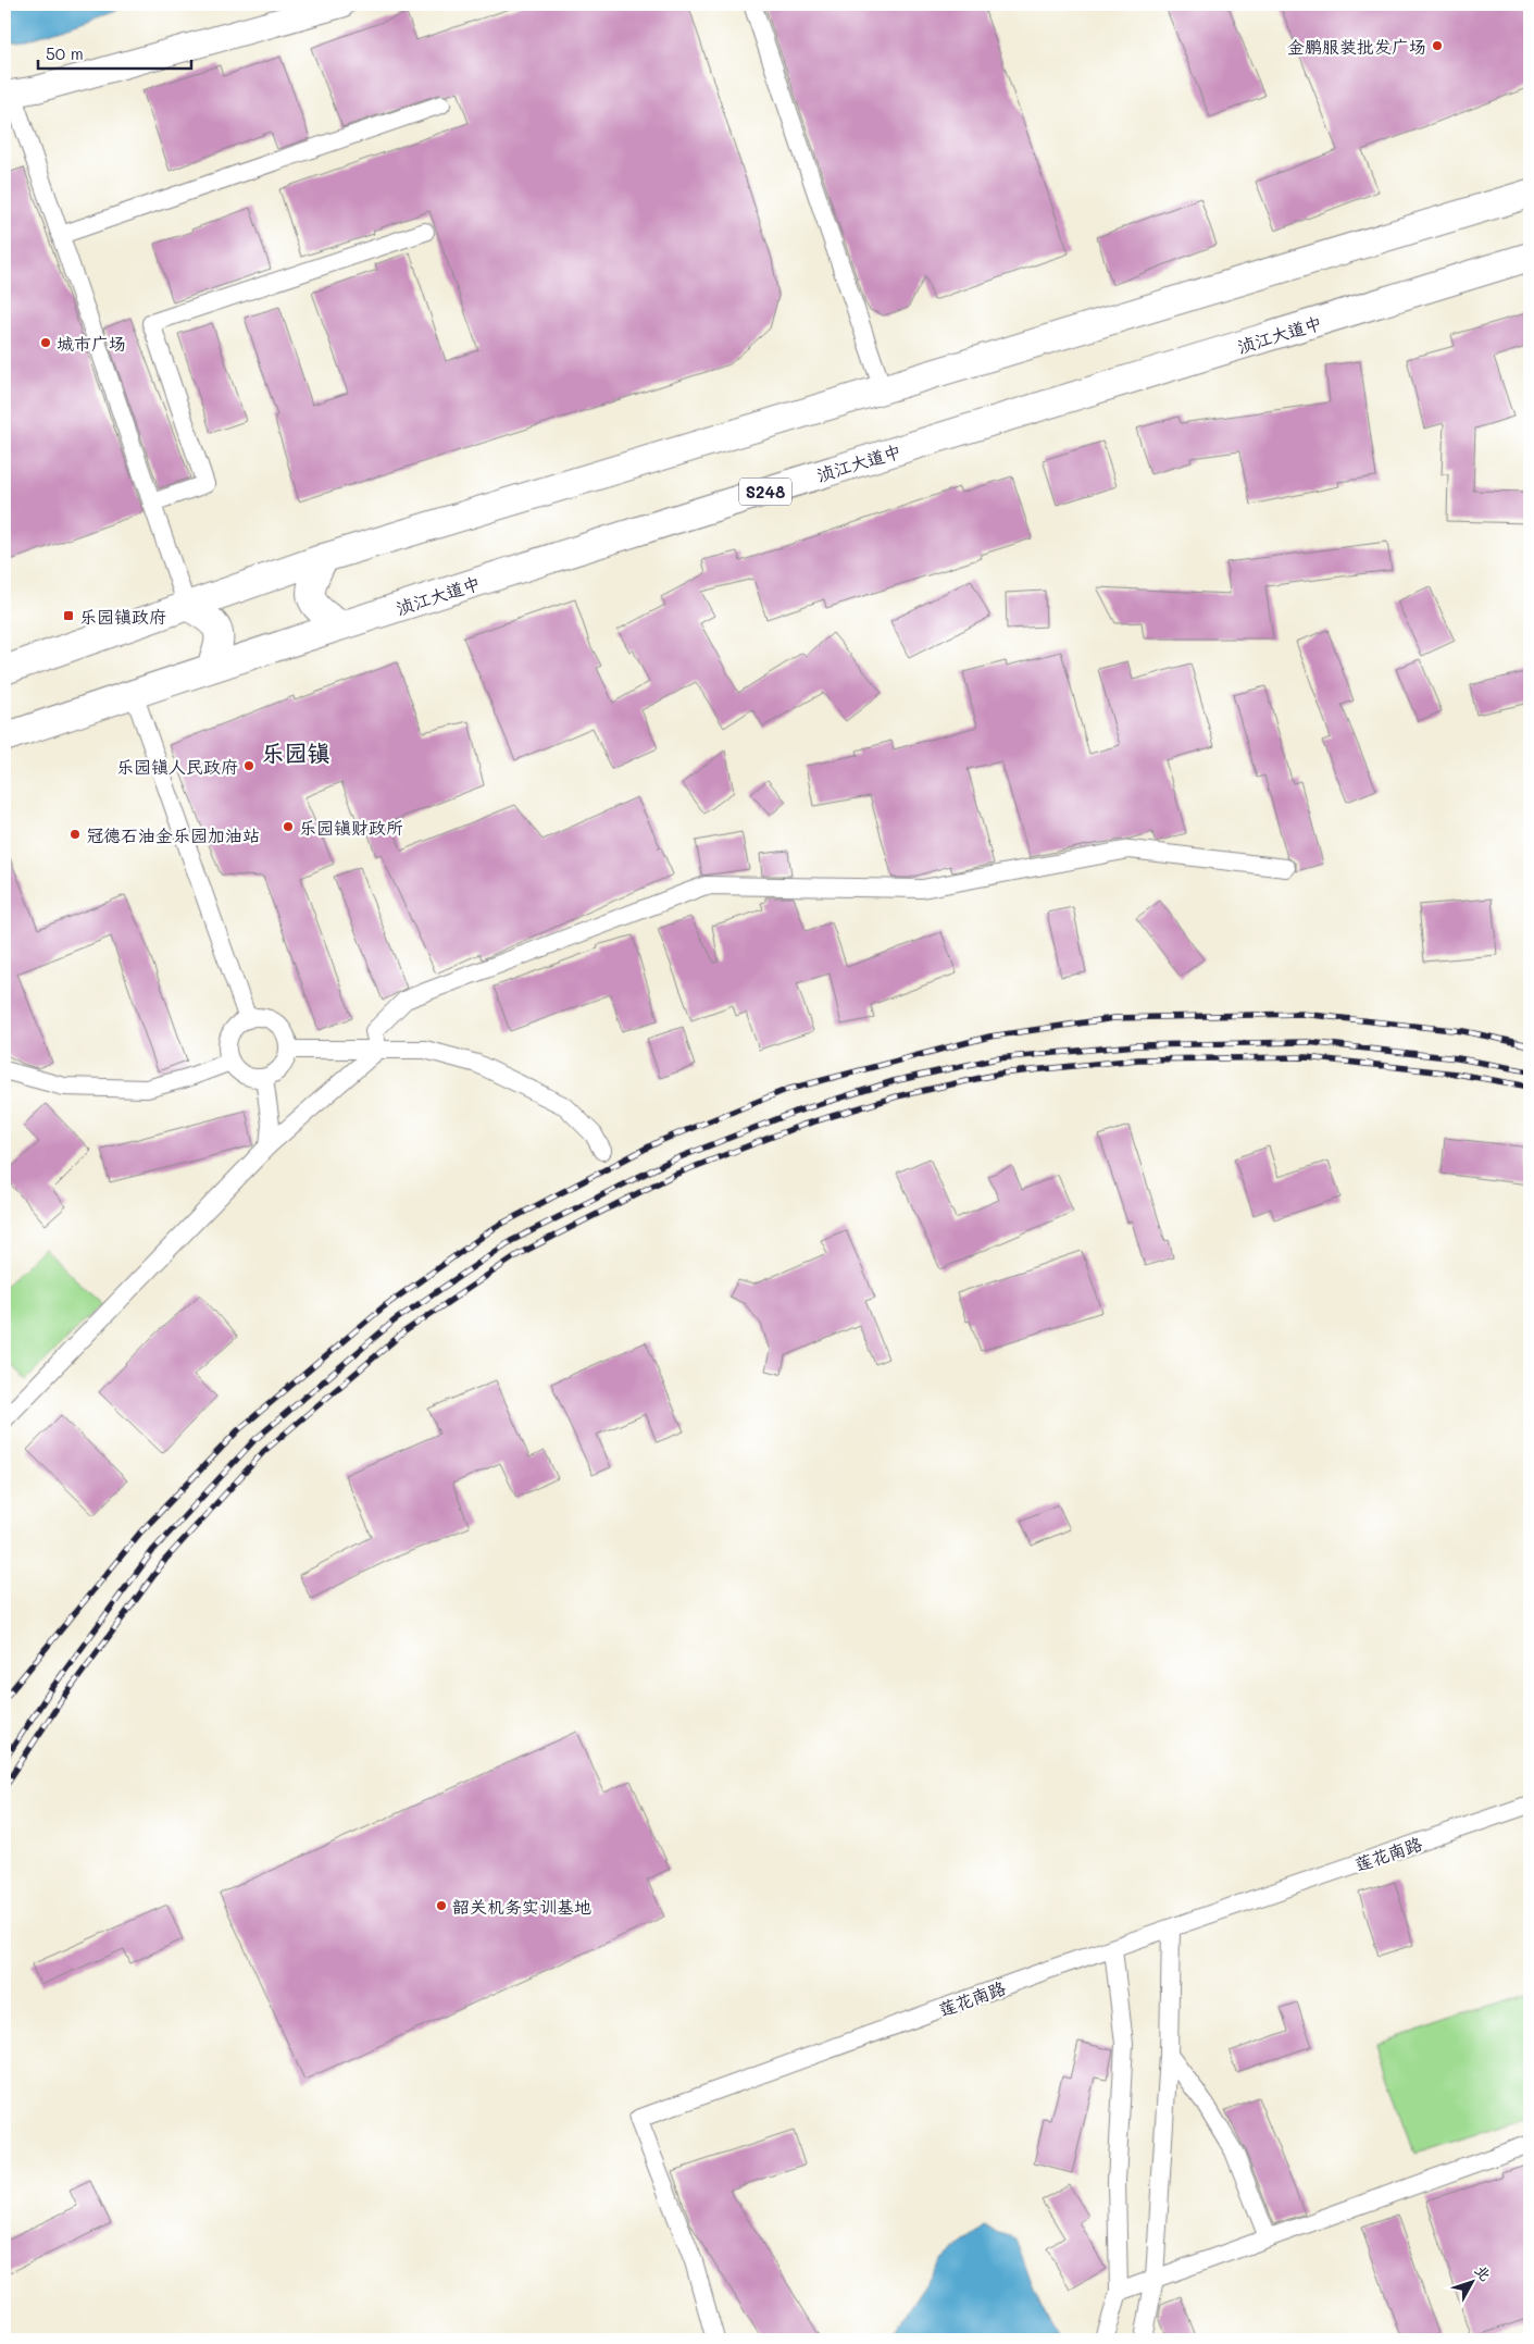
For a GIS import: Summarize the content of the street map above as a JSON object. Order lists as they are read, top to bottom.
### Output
{
  "streets": {
    "main road": ["浈江大道中", "S248"],
    "street": ["莲花南路"]
  },
  "districts": ["乐园镇"],
  "places": {
    "other": [
      "金鹏服装批发广场",
      "城市广场",
      "乐园镇人民政府",
      "乐园镇财政所",
      "冠德石油金乐园加油站",
      "韶关机务实训基地"
    ],
    "transit": ["乐园镇政府"]
  },
  "scale_bar": "50 m",
  "north": "top right"
}
